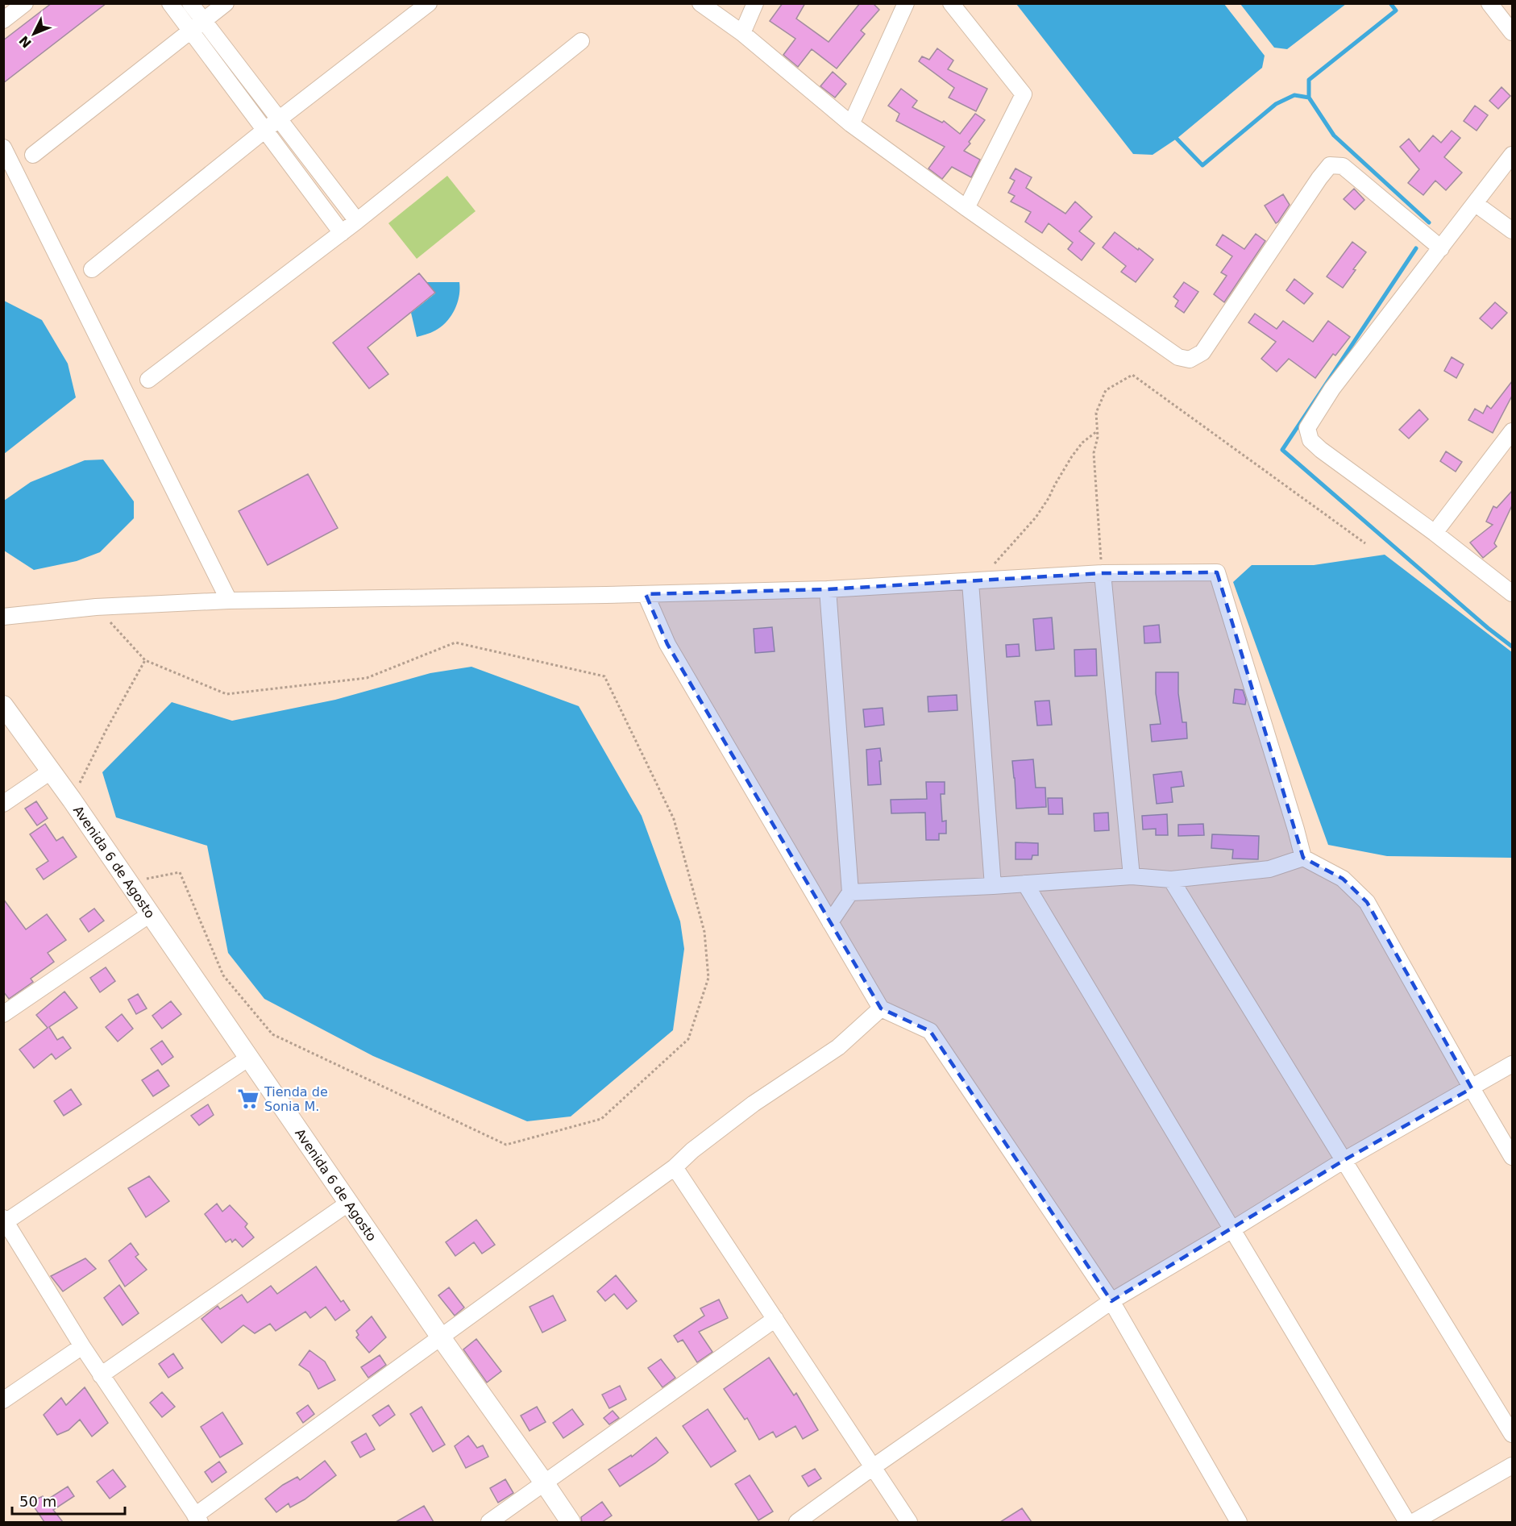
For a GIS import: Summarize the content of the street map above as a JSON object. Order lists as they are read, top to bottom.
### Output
{
  "streets": {
    "street": ["Avenida 6 de Agosto"]
  },
  "places": {
    "supermarket": ["Tienda de Sonia M."]
  },
  "scale_bar": "50 m",
  "north": "bottom left"
}
